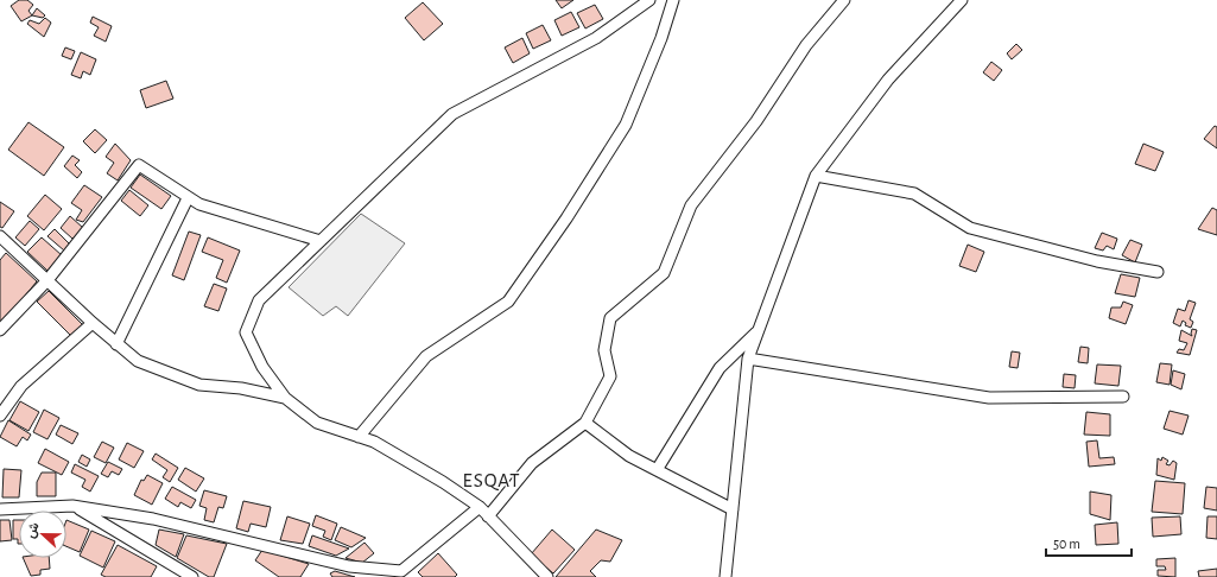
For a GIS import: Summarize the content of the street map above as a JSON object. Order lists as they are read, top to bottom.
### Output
{
  "districts": ["ESQAT"],
  "scale_bar": "50 m",
  "north": "left"
}
